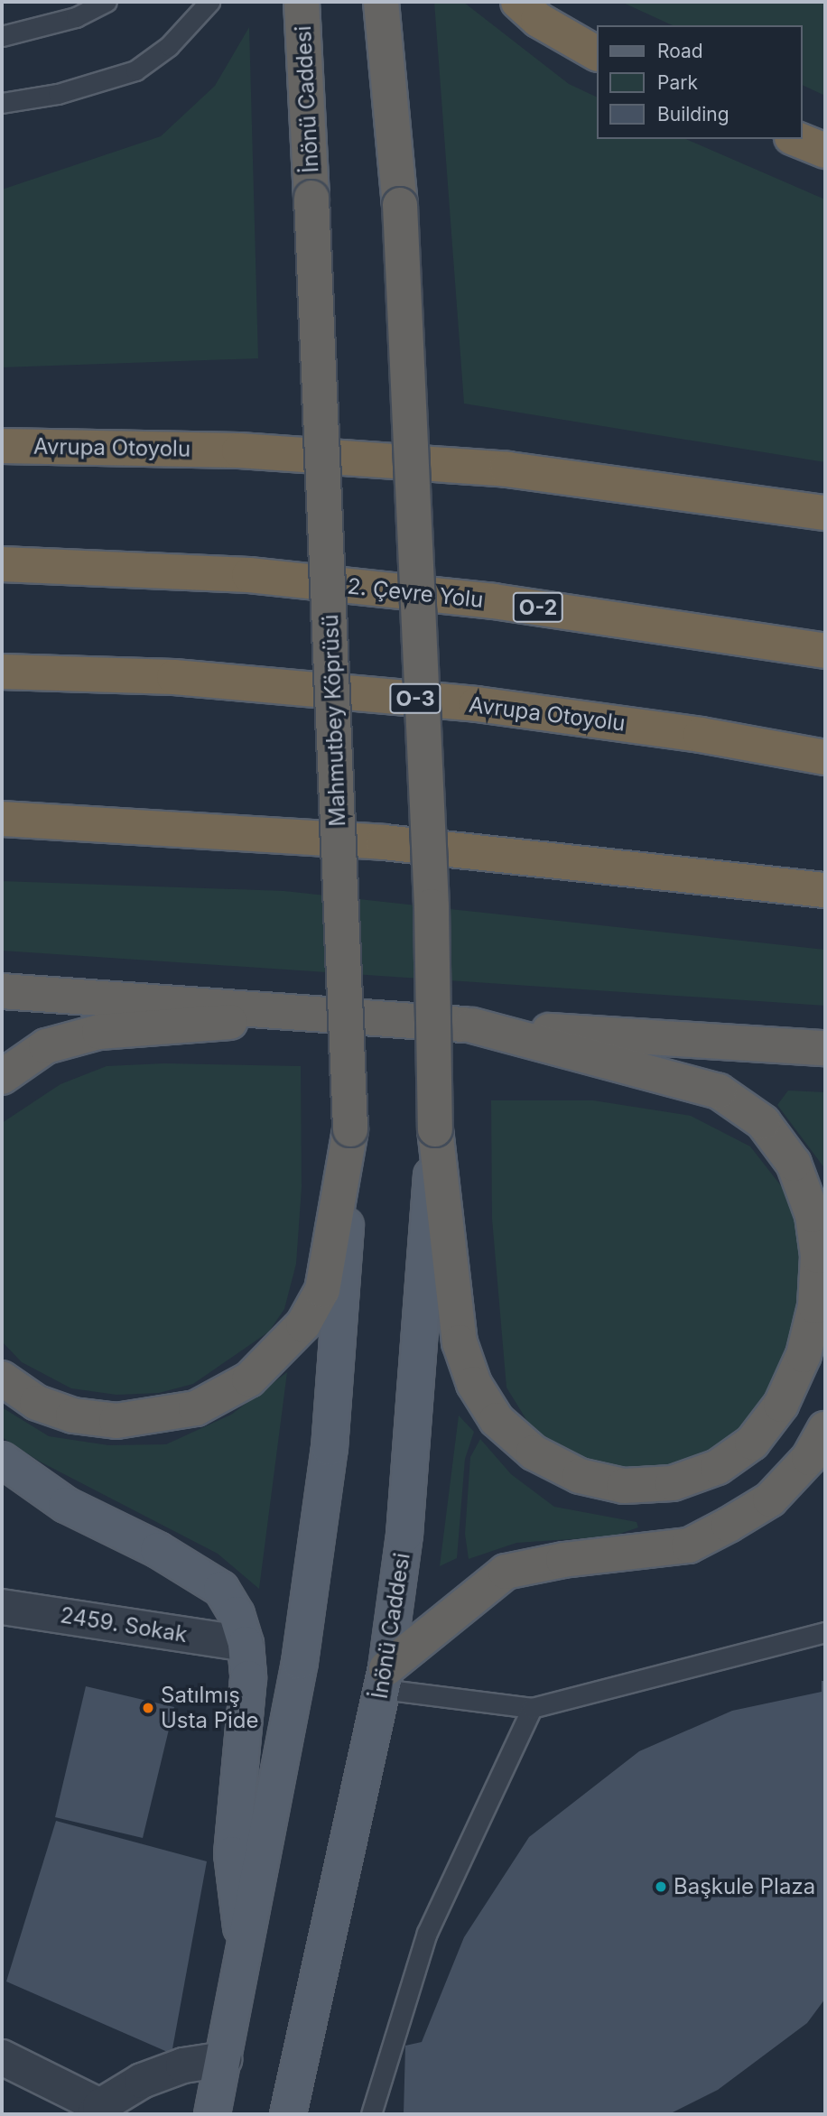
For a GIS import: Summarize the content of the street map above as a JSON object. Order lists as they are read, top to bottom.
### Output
{
  "streets": {
    "highway": [
      "İnönü Caddesi",
      "Avrupa Otoyolu",
      "2. Çevre Yolu",
      "O-2",
      "O-3",
      "Mahmutbey Köprüsü"
    ],
    "street": ["2459. Sokak"]
  },
  "crossings": [
    ["İnönü Caddesi", "Mahmutbey Köprüsü"]
  ],
  "places": ["Satılmış Usta Pide", "Başkule Plaza"],
  "legend": ["Road", "Park", "Building"]
}
